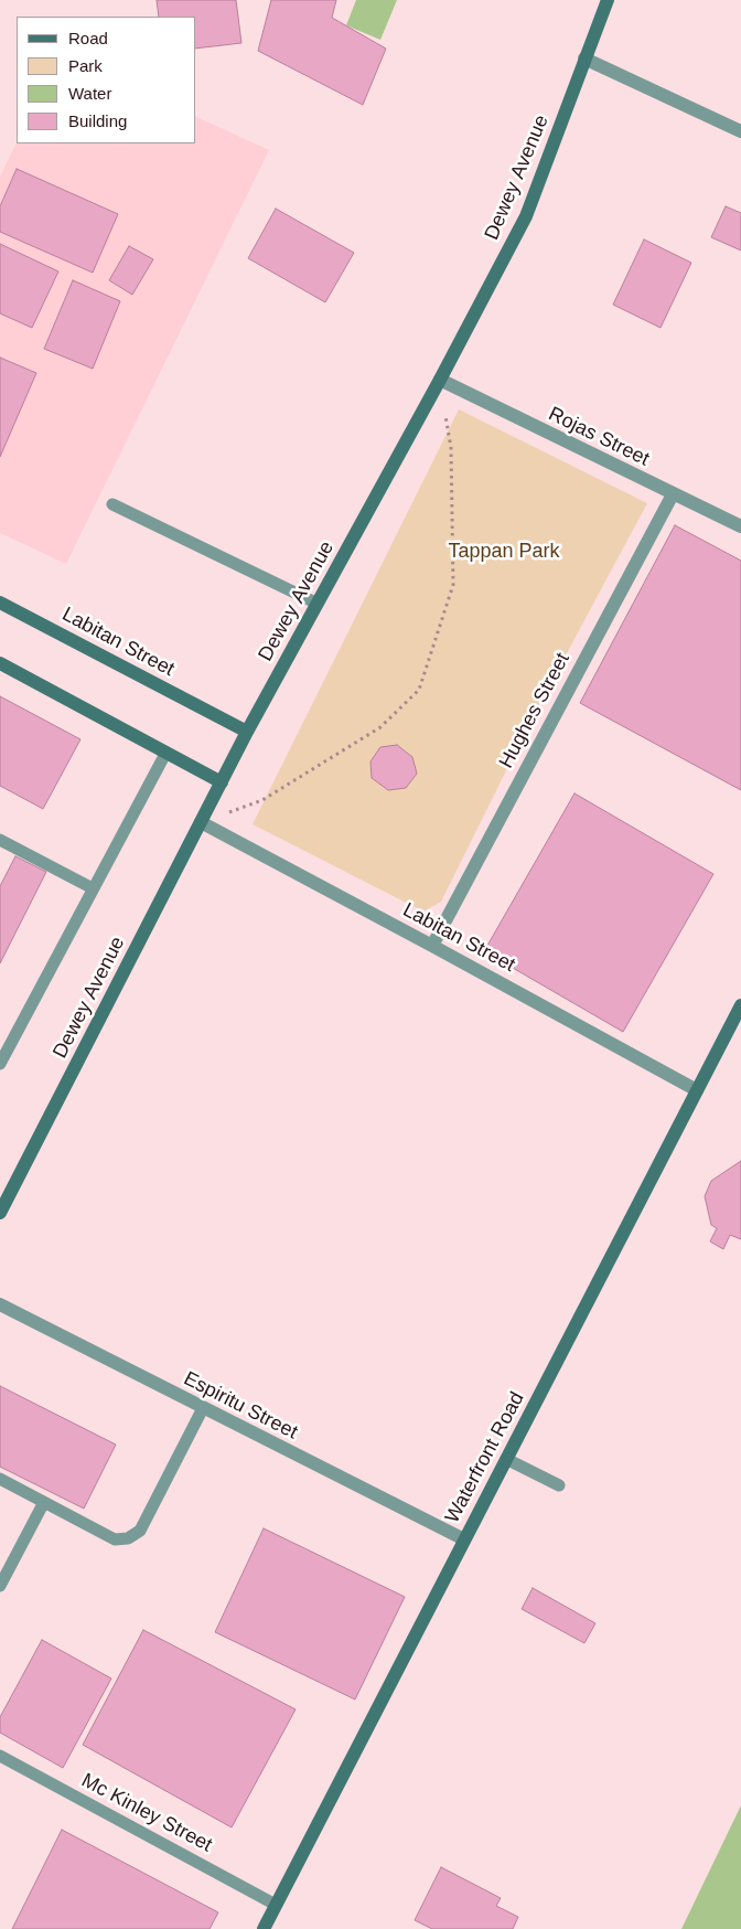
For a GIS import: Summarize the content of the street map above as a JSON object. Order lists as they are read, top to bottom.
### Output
{
  "streets": {
    "main road": ["Dewey Avenue", "Labitan Street", "Waterfront Road"],
    "street": ["Rojas Street", "Hughes Street", "Espiritu Street"],
    "lane": ["Mc Kinley Street"]
  },
  "crossings": [
    ["Dewey Avenue", "Rojas Street"],
    ["Dewey Avenue", "Labitan Street"],
    ["Rojas Street", "Hughes Street"],
    ["Labitan Street", "Hughes Street"],
    ["Labitan Street", "Waterfront Road"],
    ["Espiritu Street", "Waterfront Road"],
    ["Waterfront Road", "Mc Kinley Street"]
  ],
  "parks": ["Tappan Park"],
  "legend": [
    "Road",
    "Park",
    "Water",
    "Building"
  ]
}
